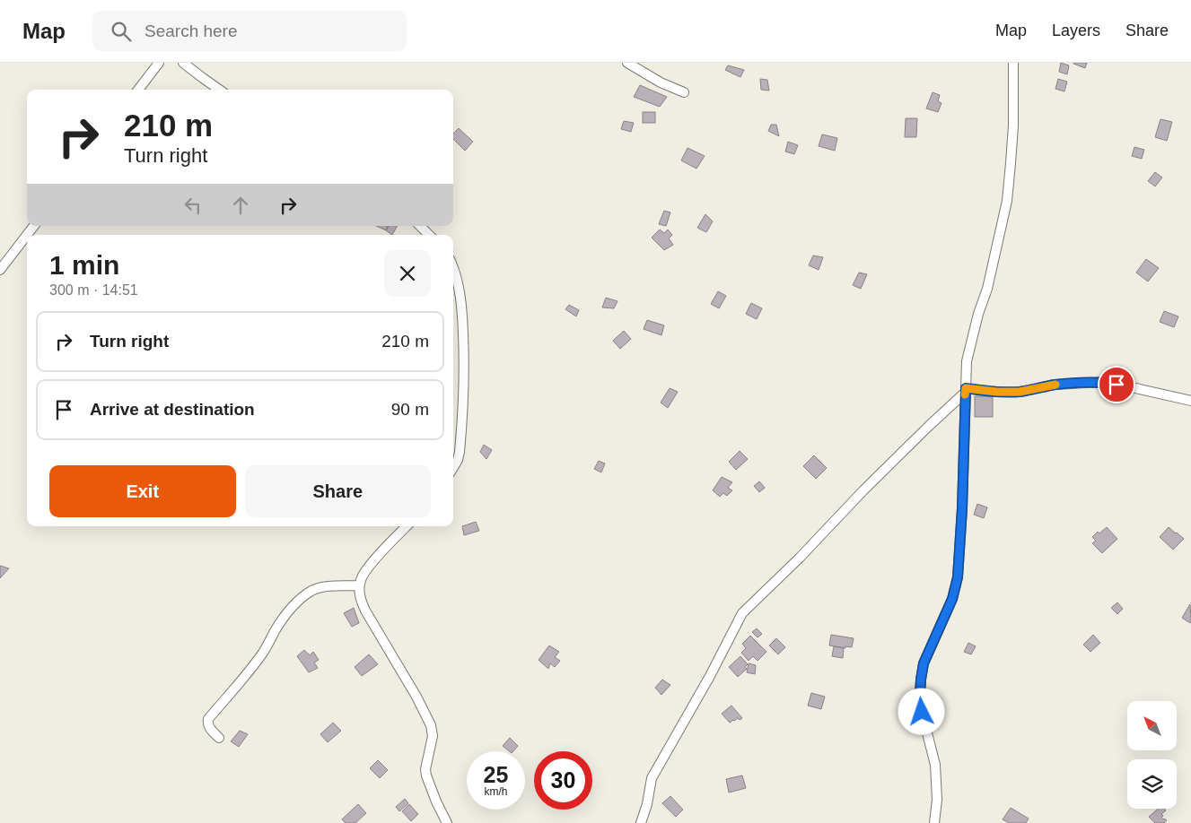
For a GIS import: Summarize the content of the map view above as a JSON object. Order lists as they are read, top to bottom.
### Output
{
  "north": "top left",
  "page": {
    "header": "Map",
    "search": "Search here",
    "nav": ["Map", "Layers", "Share"],
    "turn": ["210 m", "Turn right"],
    "heading": ["1 min", "300 m · 14:51"],
    "list": [
      {
        "name": "Turn right",
        "value": "210 m"
      },
      {
        "name": "Arrive at destination",
        "value": "90 m"
      }
    ],
    "buttons": ["Exit", "Share"],
    "speed": "25 km/h",
    "limit": "30"
  }
}
